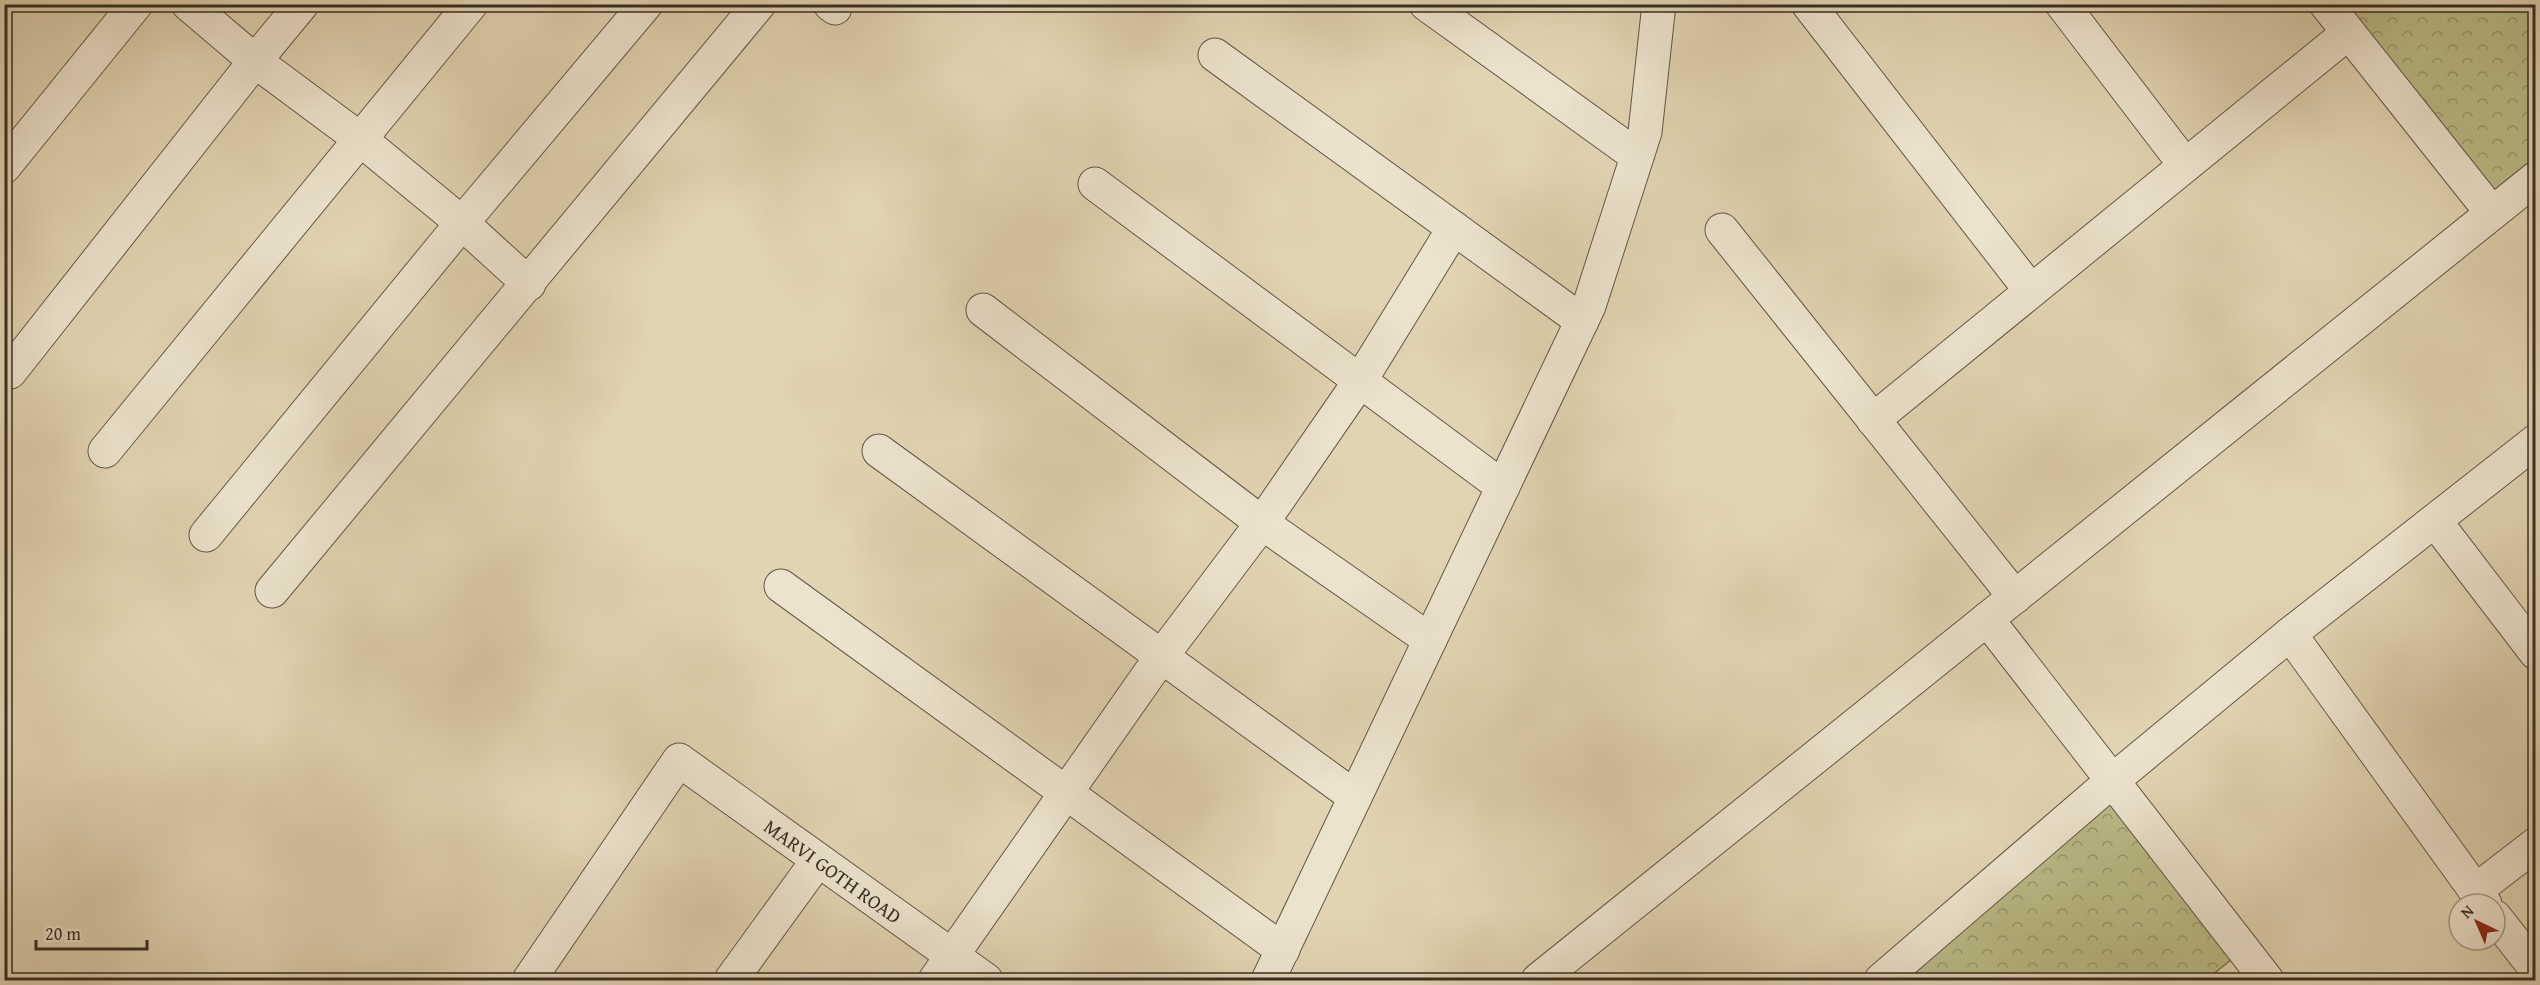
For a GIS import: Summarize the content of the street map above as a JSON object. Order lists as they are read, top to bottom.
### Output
{
  "streets": {
    "street": ["MARVI GOTH ROAD"]
  },
  "scale_bar": "20 m",
  "north": "top left"
}
